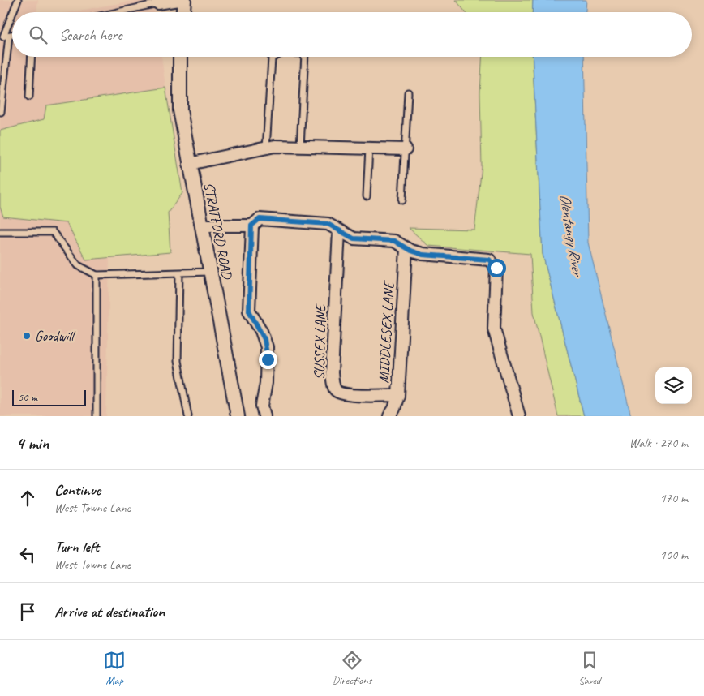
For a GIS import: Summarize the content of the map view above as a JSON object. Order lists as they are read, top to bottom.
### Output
{
  "streets": {
    "street": ["STRATFORD ROAD", "MIDDLESEX LANE", "SUSSEX LANE"]
  },
  "crossings": [
    ["MIDDLESEX LANE", "SUSSEX LANE"]
  ],
  "water": ["Olentangy River"],
  "places": ["Goodwill"],
  "scale_bar": "50 m",
  "page": {
    "search": "Search here",
    "scale": "50 m",
    "heading": ["4 min", "Walk · 270 m"],
    "list": [
      ["Continue", "West Towne Lane", "170 m"],
      ["Turn left", "West Towne Lane", "100 m"],
      "Arrive at destination"
    ],
    "nav": ["Map", "Directions", "Saved"]
  }
}
